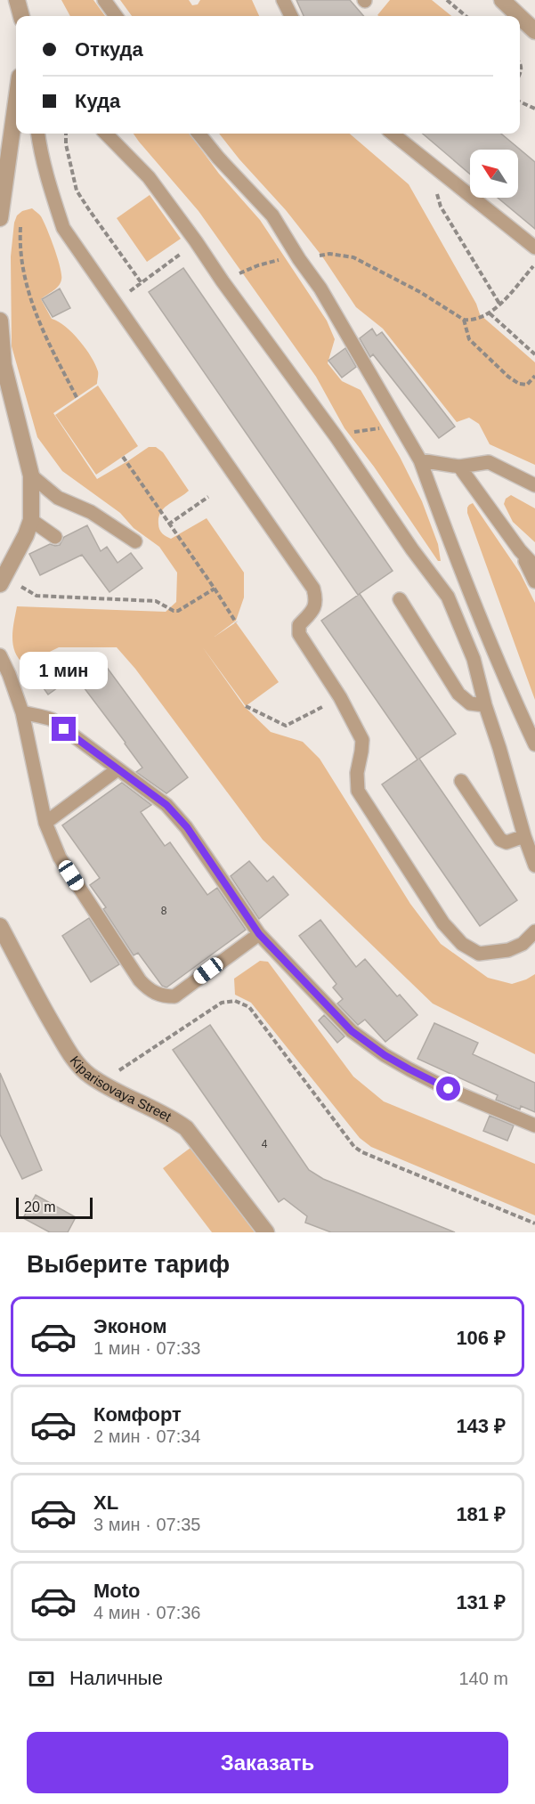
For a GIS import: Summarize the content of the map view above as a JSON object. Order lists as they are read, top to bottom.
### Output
{
  "streets": {
    "street": ["Kiparisovaya Street"]
  },
  "house_numbers": ["8", "4"],
  "scale_bar": "20 m",
  "north": "top left",
  "page": {
    "banner": ["Откуда", "Куда"],
    "bubble": "1 мин",
    "scale": "20 m",
    "heading": "Выберите тариф",
    "list": [
      {
        "name": "Эконом",
        "note": "1 мин · 07:33",
        "value": "106 ₽"
      },
      {
        "name": "Комфорт",
        "note": "2 мин · 07:34",
        "value": "143 ₽"
      },
      {
        "name": "XL",
        "note": "3 мин · 07:35",
        "value": "181 ₽"
      },
      {
        "name": "Moto",
        "note": "4 мин · 07:36",
        "value": "131 ₽"
      }
    ],
    "pay": ["Наличные", "140 m"],
    "buttons": "Заказать"
  }
}
